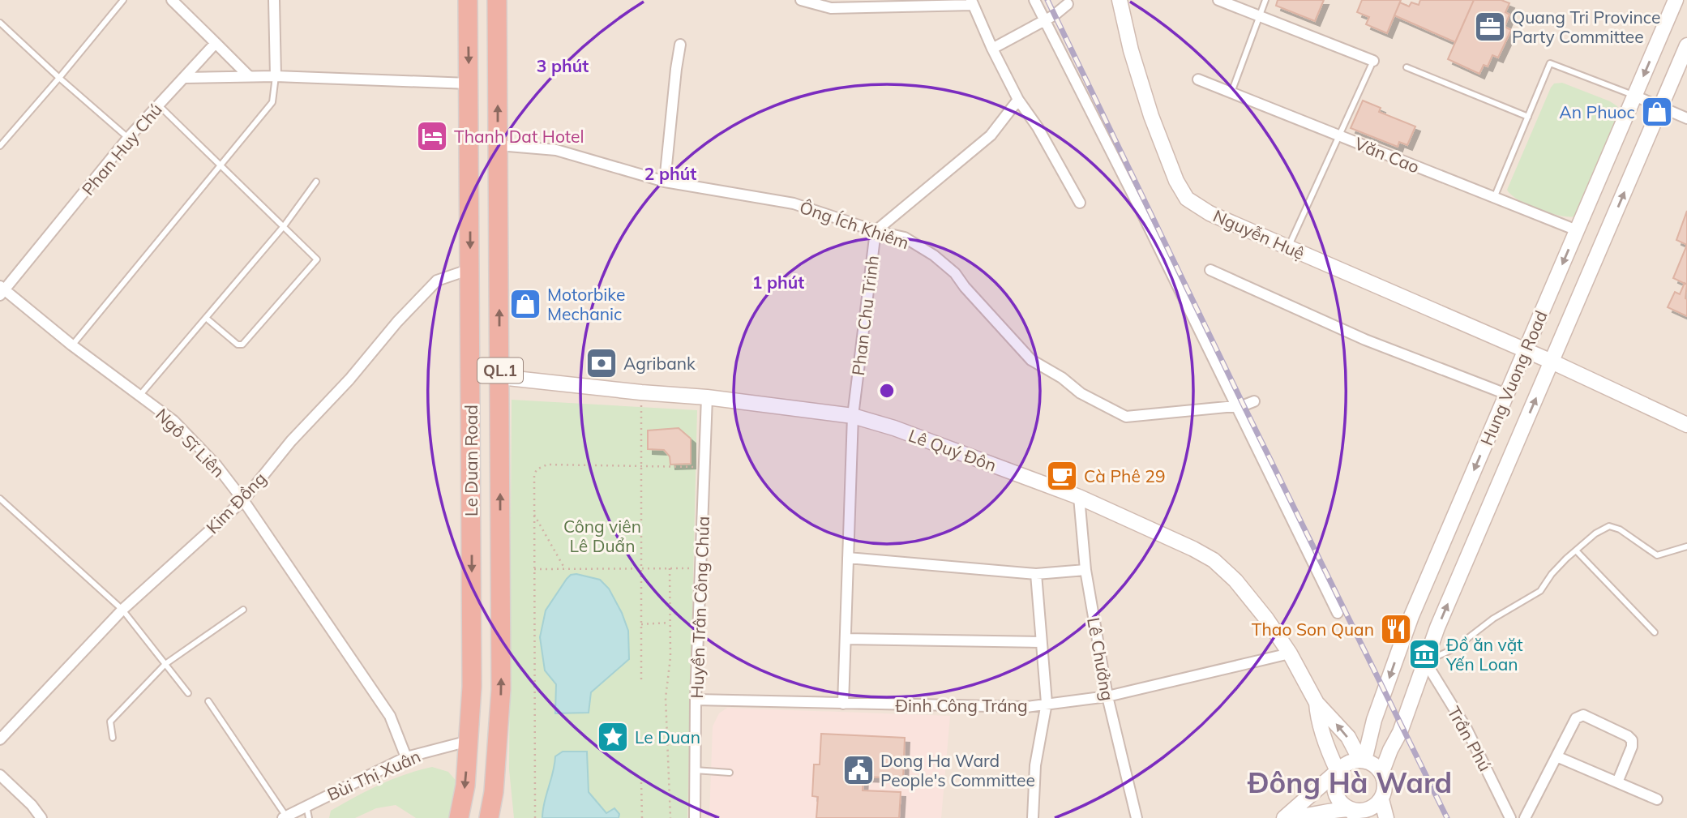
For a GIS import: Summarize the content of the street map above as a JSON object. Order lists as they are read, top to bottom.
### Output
{
  "streets": {
    "highway": ["QL.1", "Le Duan Road"],
    "main road": ["Nguyễn Huệ", "Hung Vuong Road", "Lê Quý Đôn"],
    "street": [
      "Phan Huy Chú",
      "Văn Cao",
      "Ông Ích Khiêm",
      "Phan Chu Trinh",
      "Ngô Sĩ Liên",
      "Kim Đồng",
      "Huyền Trân Công Chúa",
      "Lê Chưởng",
      "Đinh Công Tráng",
      "Trần Phú",
      "Bùi Thị Xuân"
    ]
  },
  "crossings": [
    ["Phan Huy Chú", "Ngô Sĩ Liên"],
    ["Văn Cao", "Hung Vuong Road"],
    ["Ông Ích Khiêm", "Phan Chu Trinh"],
    ["Ông Ích Khiêm", "Le Duan Road"],
    ["Nguyễn Huệ", "Hung Vuong Road"],
    ["Phan Chu Trinh", "Lê Quý Đôn"],
    ["Phan Chu Trinh", "Đinh Công Tráng"],
    ["Hung Vuong Road", "Lê Quý Đôn"],
    ["Hung Vuong Road", "Trần Phú"],
    ["Ngô Sĩ Liên", "Kim Đồng"],
    ["Ngô Sĩ Liên", "Bùi Thị Xuân"],
    ["Lê Quý Đôn", "Le Duan Road"],
    ["Lê Quý Đôn", "Huyền Trân Công Chúa"],
    ["Lê Quý Đôn", "Lê Chưởng"],
    ["Lê Quý Đôn", "Đinh Công Tráng"],
    ["Le Duan Road", "Kim Đồng"],
    ["Le Duan Road", "Bùi Thị Xuân"],
    ["Huyền Trân Công Chúa", "Đinh Công Tráng"],
    ["Lê Chưởng", "Đinh Công Tráng"]
  ],
  "districts": ["Đông Hà Ward"],
  "parks": ["Công viên Lê Duẩn"],
  "places": {
    "office": ["Quang Tri Province Party Committee"],
    "shop": ["An Phuoc", "Motorbike Mechanic"],
    "hotel": ["Thanh Dat Hotel"],
    "bank": ["Agribank"],
    "cafe": ["Cà Phê 29"],
    "restaurant": ["Thao Son Quan"],
    "museum": ["Đồ ăn vặt Yến Loan"],
    "place": ["Le Duan"],
    "public building": ["Dong Ha Ward People's Committee"]
  },
  "rings": ["3 phút", "2 phút", "1 phút"]
}
